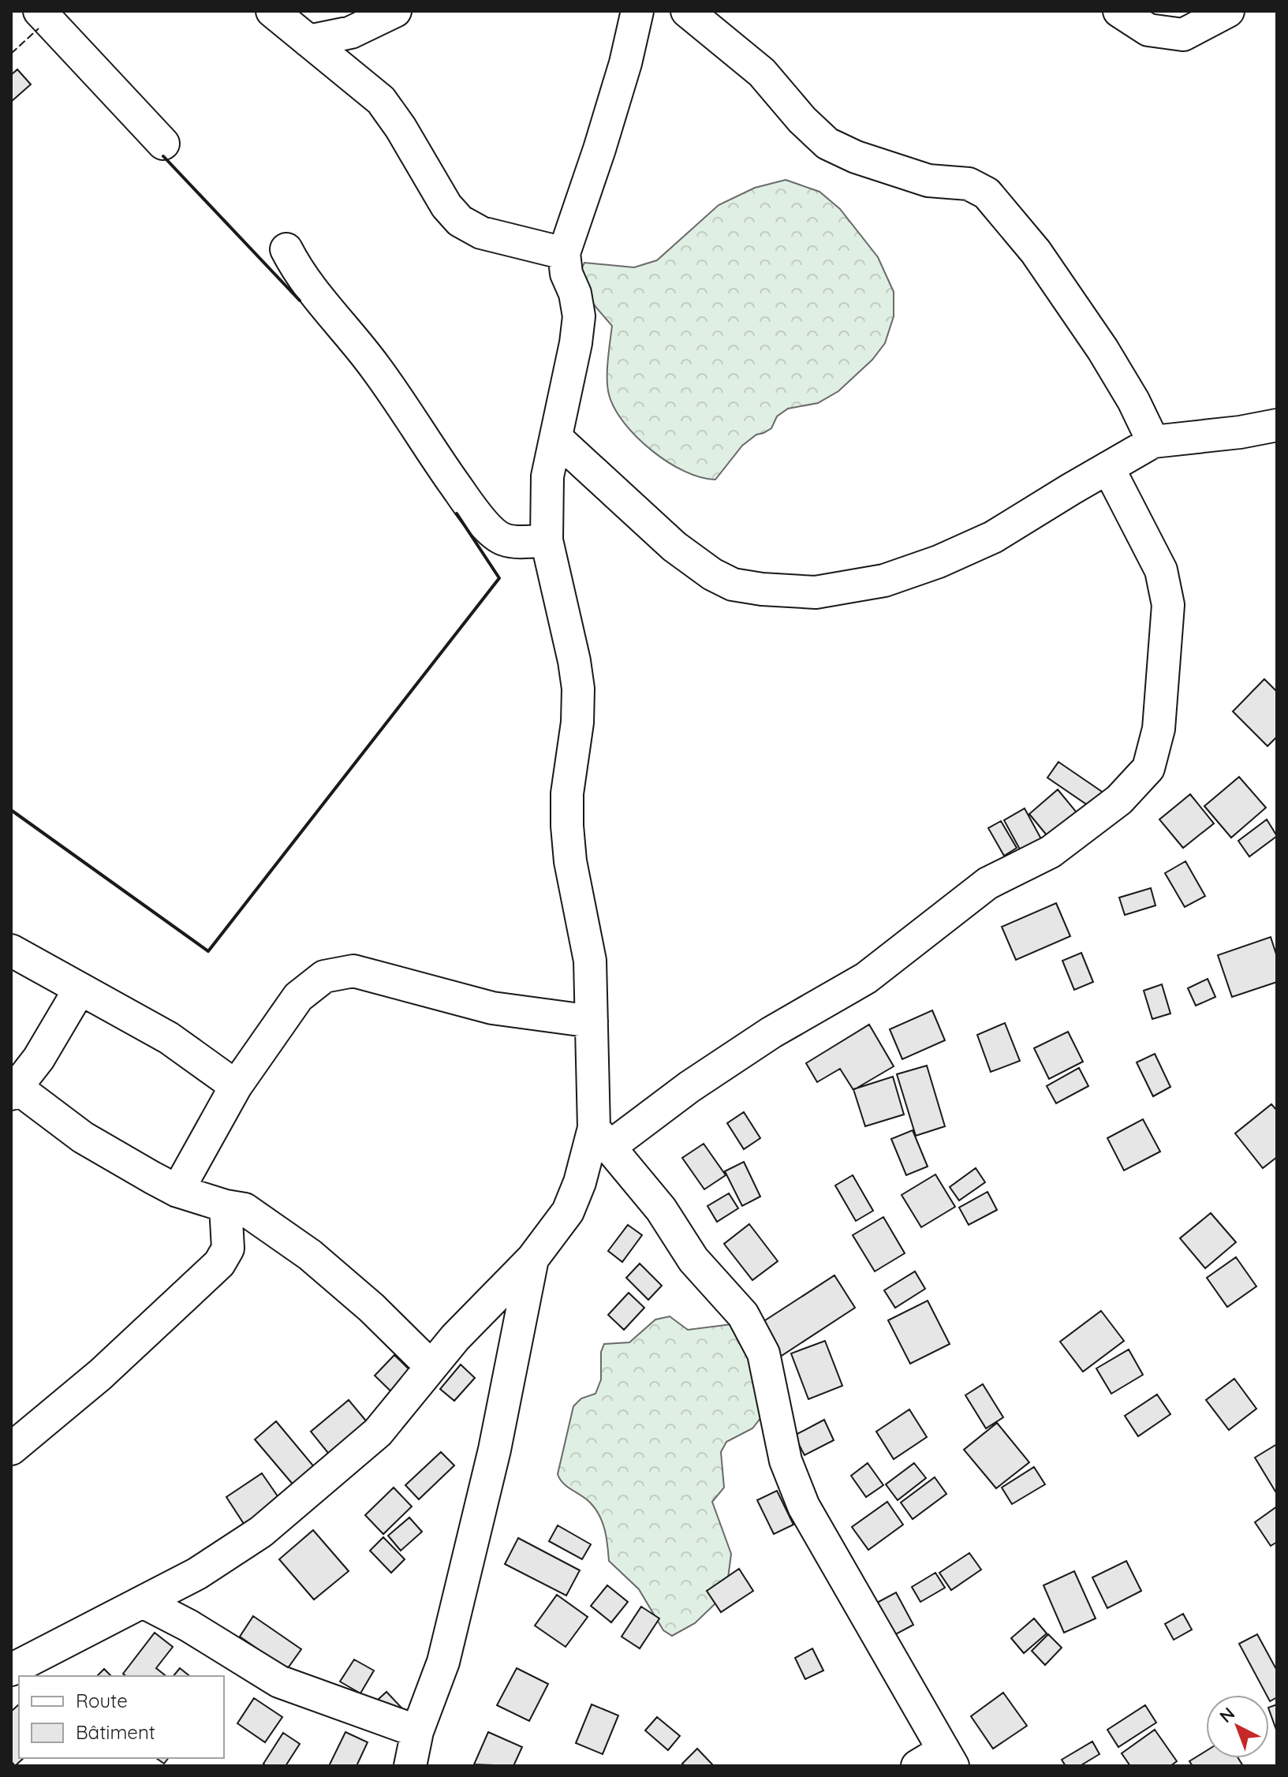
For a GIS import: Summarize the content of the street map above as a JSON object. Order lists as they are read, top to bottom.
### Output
{
  "legend": ["Route", "Bâtiment"],
  "north": "top left"
}
